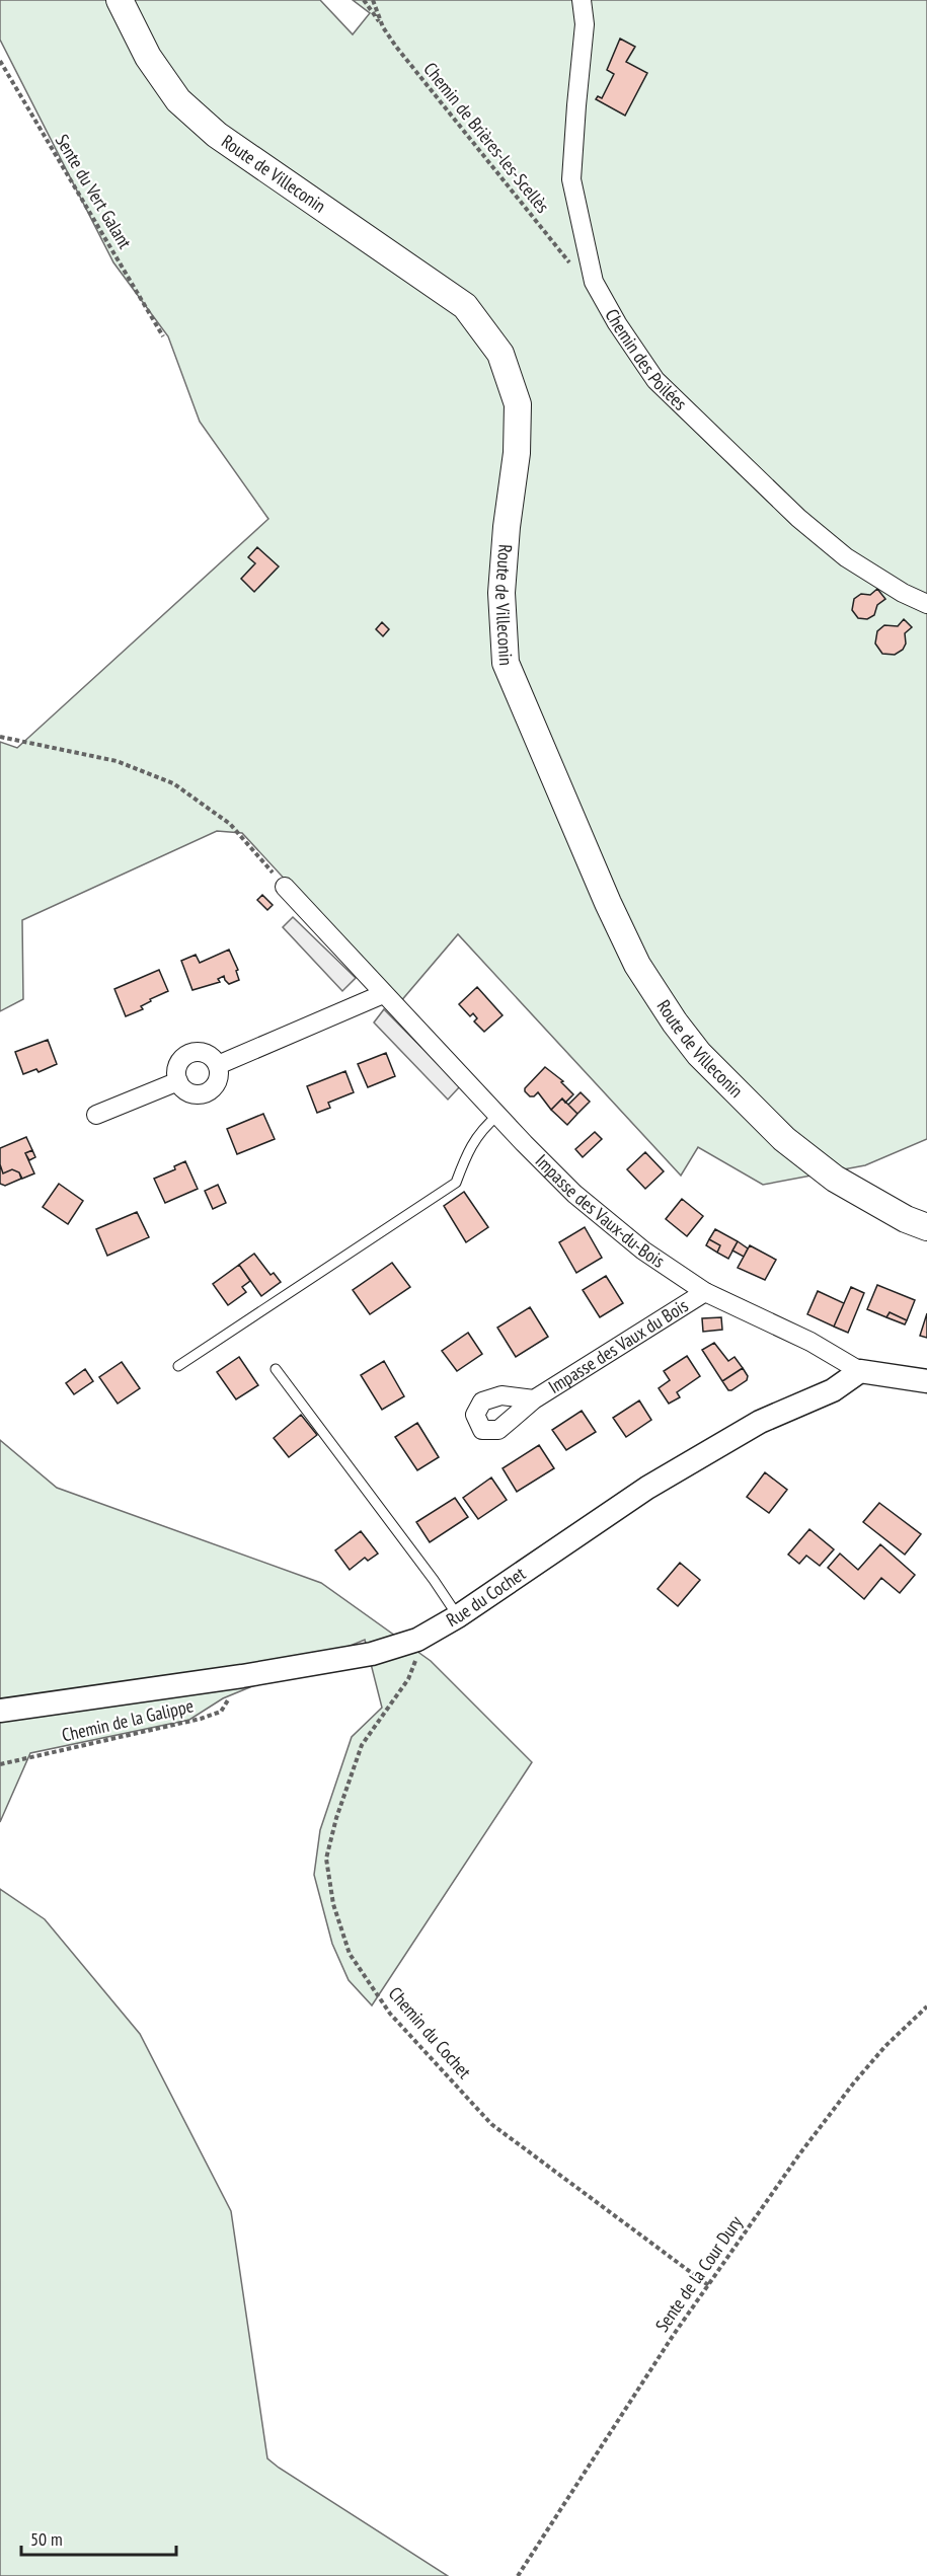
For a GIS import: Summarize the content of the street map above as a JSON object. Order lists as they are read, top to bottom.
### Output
{
  "streets": {
    "main road": ["Route de Villeconin"],
    "street": [
      "Chemin des Poilées",
      "Impasse des Vaux-du-Bois",
      "Impasse des Vaux du Bois",
      "Rue du Cochet"
    ],
    "path": [
      "Chemin de Brières-les-Scellès",
      "Sente du Vert Galant",
      "Chemin de la Galippe",
      "Chemin du Cochet",
      "Sente de la Cour Dury"
    ]
  },
  "crossings": [
    ["Chemin de Brières-les-Scellès", "Chemin des Poilées"],
    ["Impasse des Vaux-du-Bois", "Impasse des Vaux du Bois"],
    ["Impasse des Vaux-du-Bois", "Rue du Cochet"],
    ["Rue du Cochet", "Chemin de la Galippe"],
    ["Rue du Cochet", "Chemin du Cochet"],
    ["Chemin du Cochet", "Sente de la Cour Dury"]
  ],
  "scale_bar": "50 m"
}
